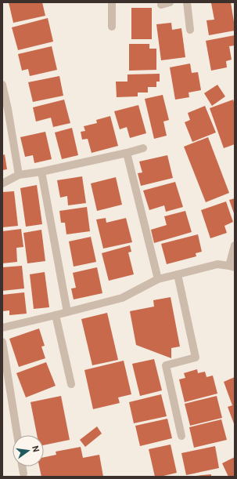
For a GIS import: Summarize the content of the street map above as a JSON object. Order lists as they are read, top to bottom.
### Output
{
  "north": "right"
}
